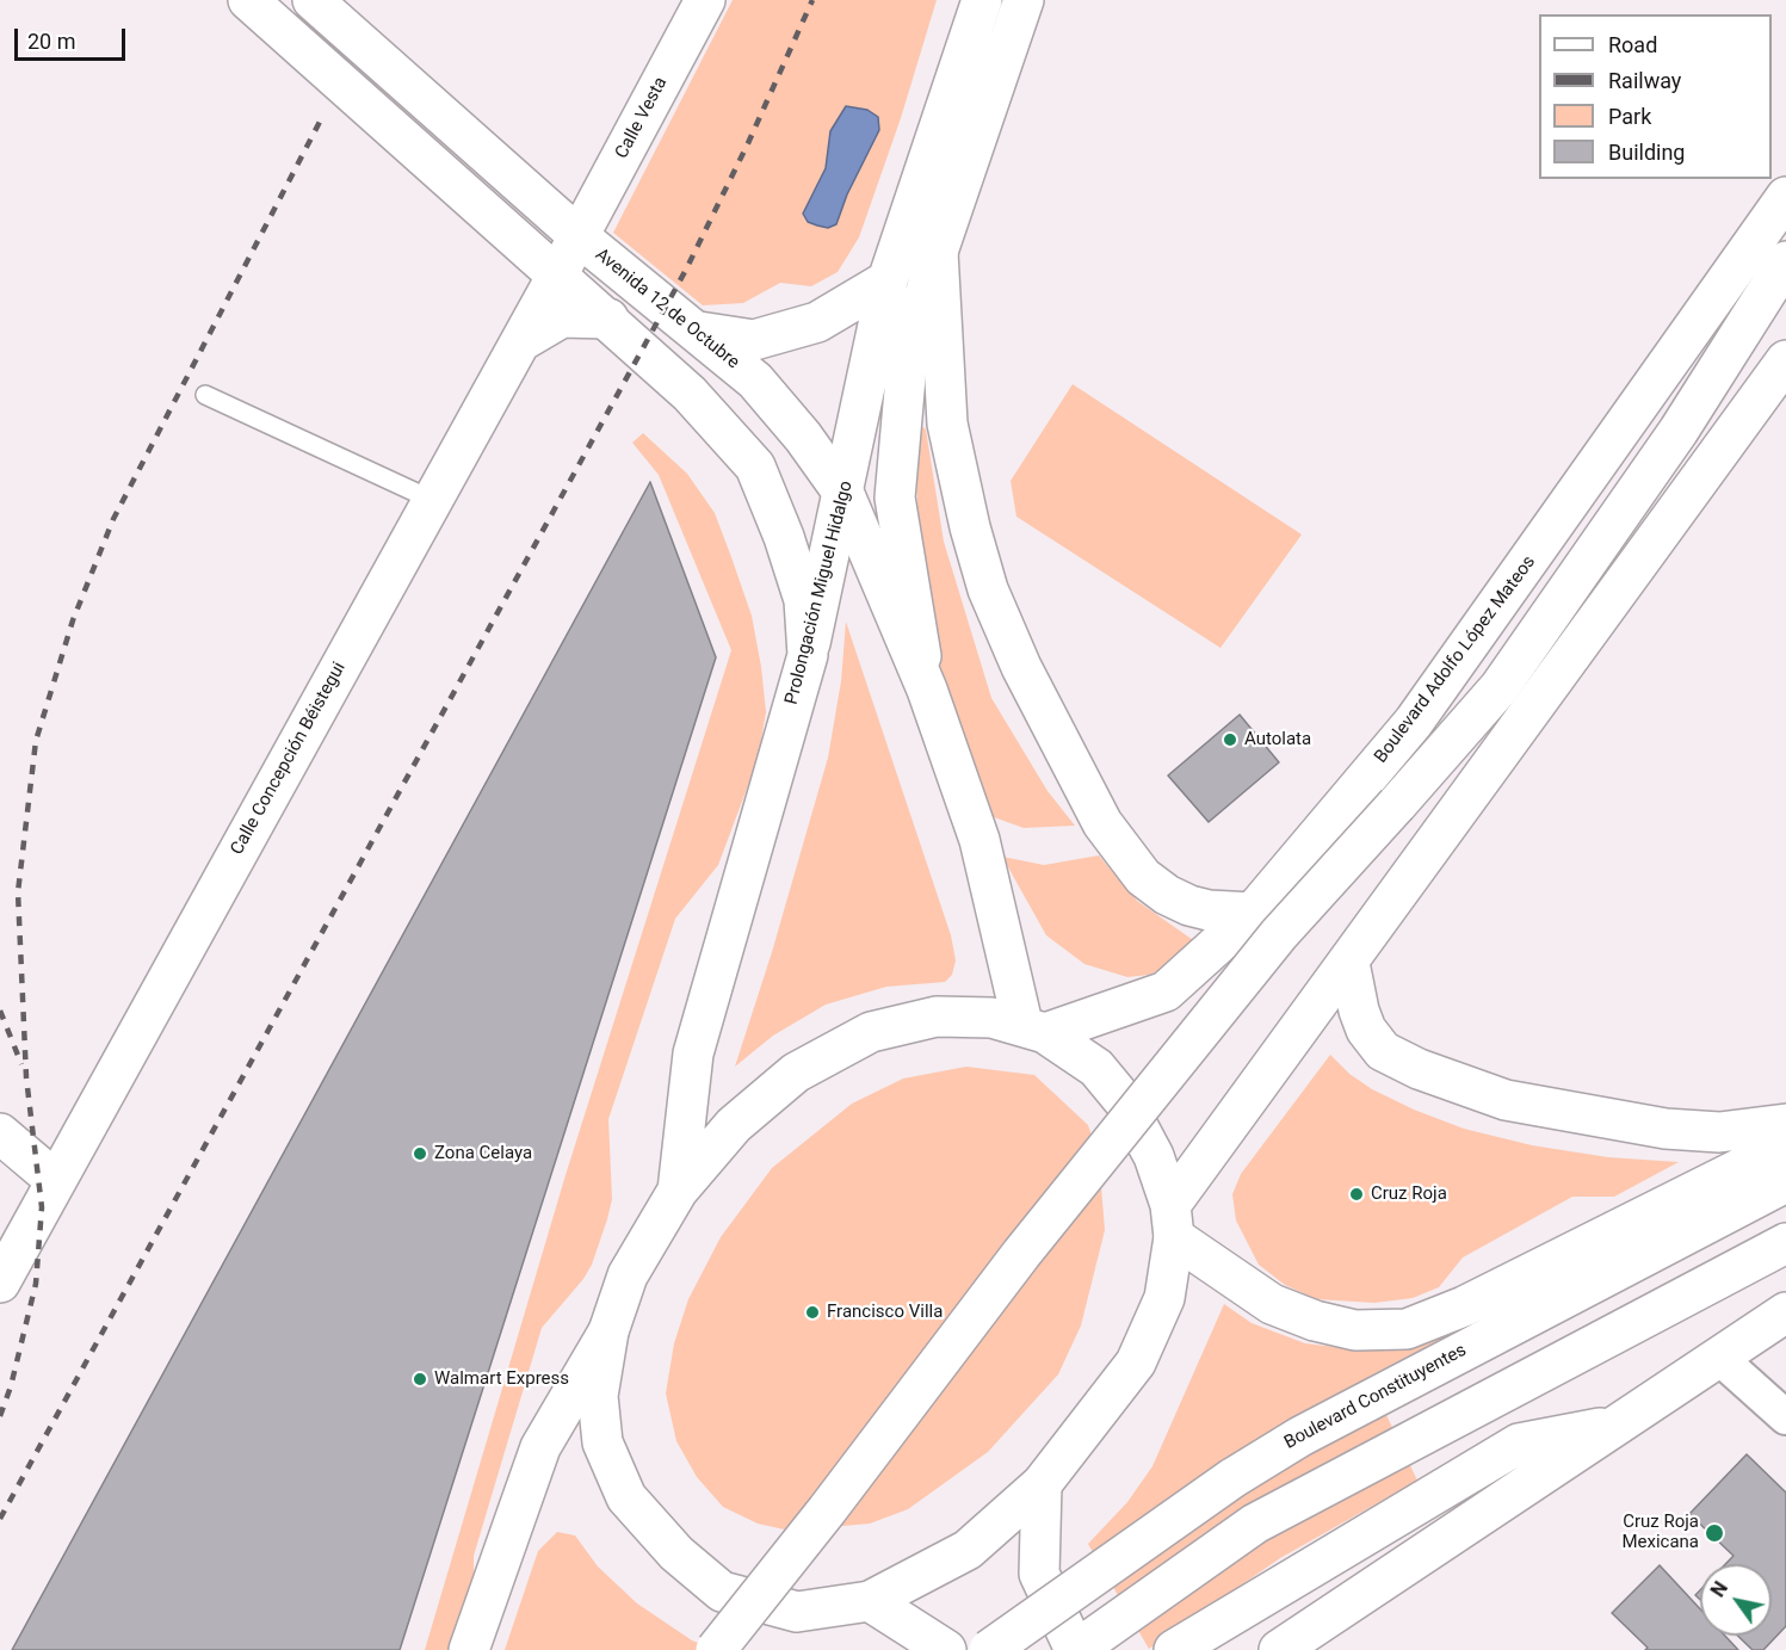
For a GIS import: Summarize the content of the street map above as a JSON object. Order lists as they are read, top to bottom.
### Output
{
  "streets": {
    "main road": [
      "Calle Vesta",
      "Avenida 12 de Octubre",
      "Prolongación Miguel Hidalgo",
      "Boulevard Adolfo López Mateos",
      "Calle Concepción Béistegui",
      "Boulevard Constituyentes"
    ]
  },
  "crossings": [
    ["Calle Vesta", "Avenida 12 de Octubre"],
    ["Calle Vesta", "Calle Concepción Béistegui"],
    ["Avenida 12 de Octubre", "Prolongación Miguel Hidalgo"],
    ["Avenida 12 de Octubre", "Calle Concepción Béistegui"]
  ],
  "places": [
    "Autolata",
    "Zona Celaya",
    "Cruz Roja",
    "Francisco Villa",
    "Walmart Express",
    "Cruz Roja Mexicana"
  ],
  "legend": [
    "Road",
    "Railway",
    "Park",
    "Building"
  ],
  "scale_bar": "20 m",
  "north": "top left"
}
